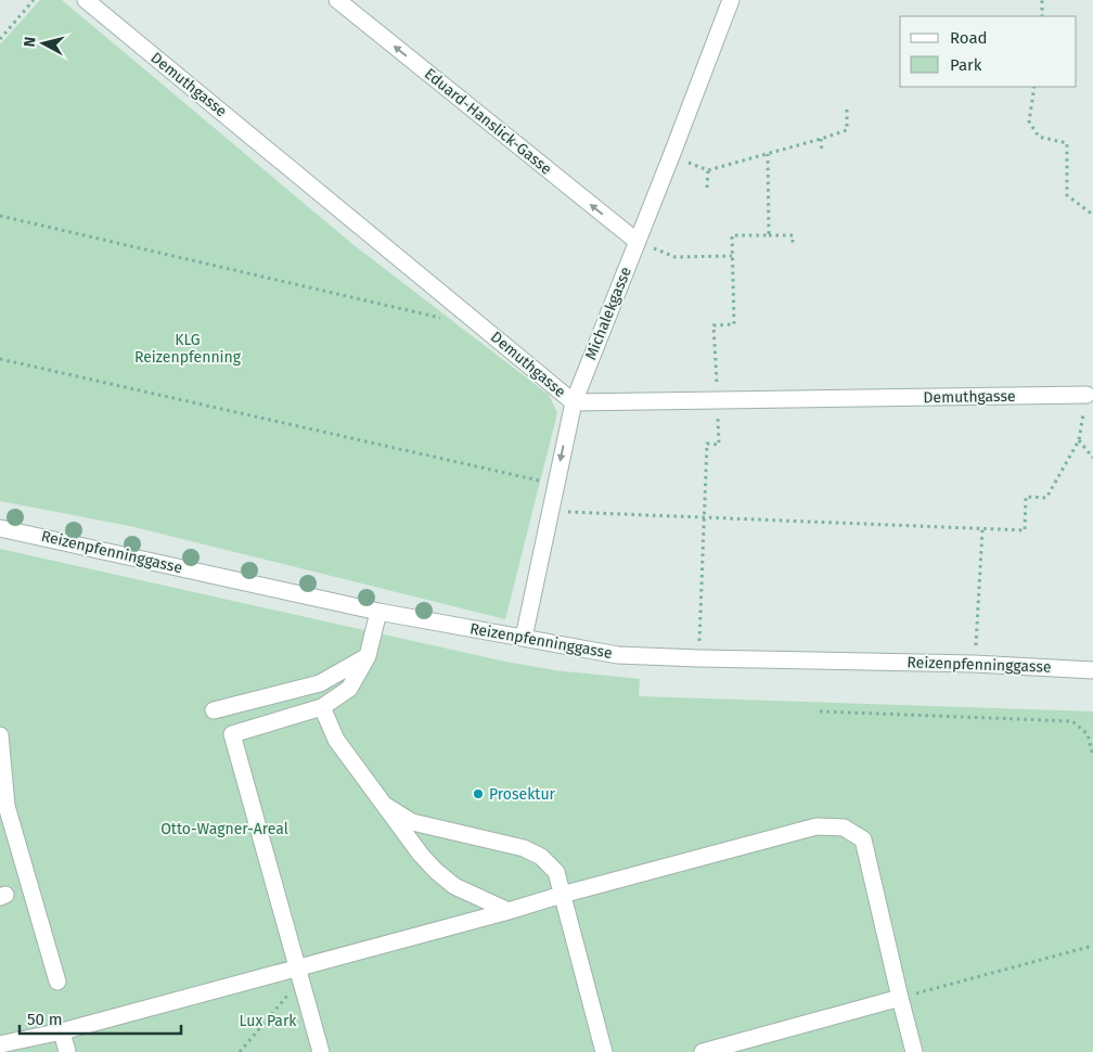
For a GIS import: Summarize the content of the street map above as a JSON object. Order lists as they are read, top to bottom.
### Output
{
  "streets": {
    "street": [
      "Demuthgasse",
      "Eduard-Hanslick-Gasse",
      "Michalekgasse",
      "Reizenpfenninggasse"
    ]
  },
  "crossings": [
    ["Demuthgasse", "Michalekgasse"],
    ["Eduard-Hanslick-Gasse", "Michalekgasse"],
    ["Michalekgasse", "Reizenpfenninggasse"]
  ],
  "one_way": ["Eduard-Hanslick-Gasse"],
  "parks": ["KLG Reizenpfenning", "Otto-Wagner-Areal", "Lux Park"],
  "places": ["Prosektur"],
  "legend": ["Road", "Park"],
  "scale_bar": "50 m",
  "north": "left"
}
